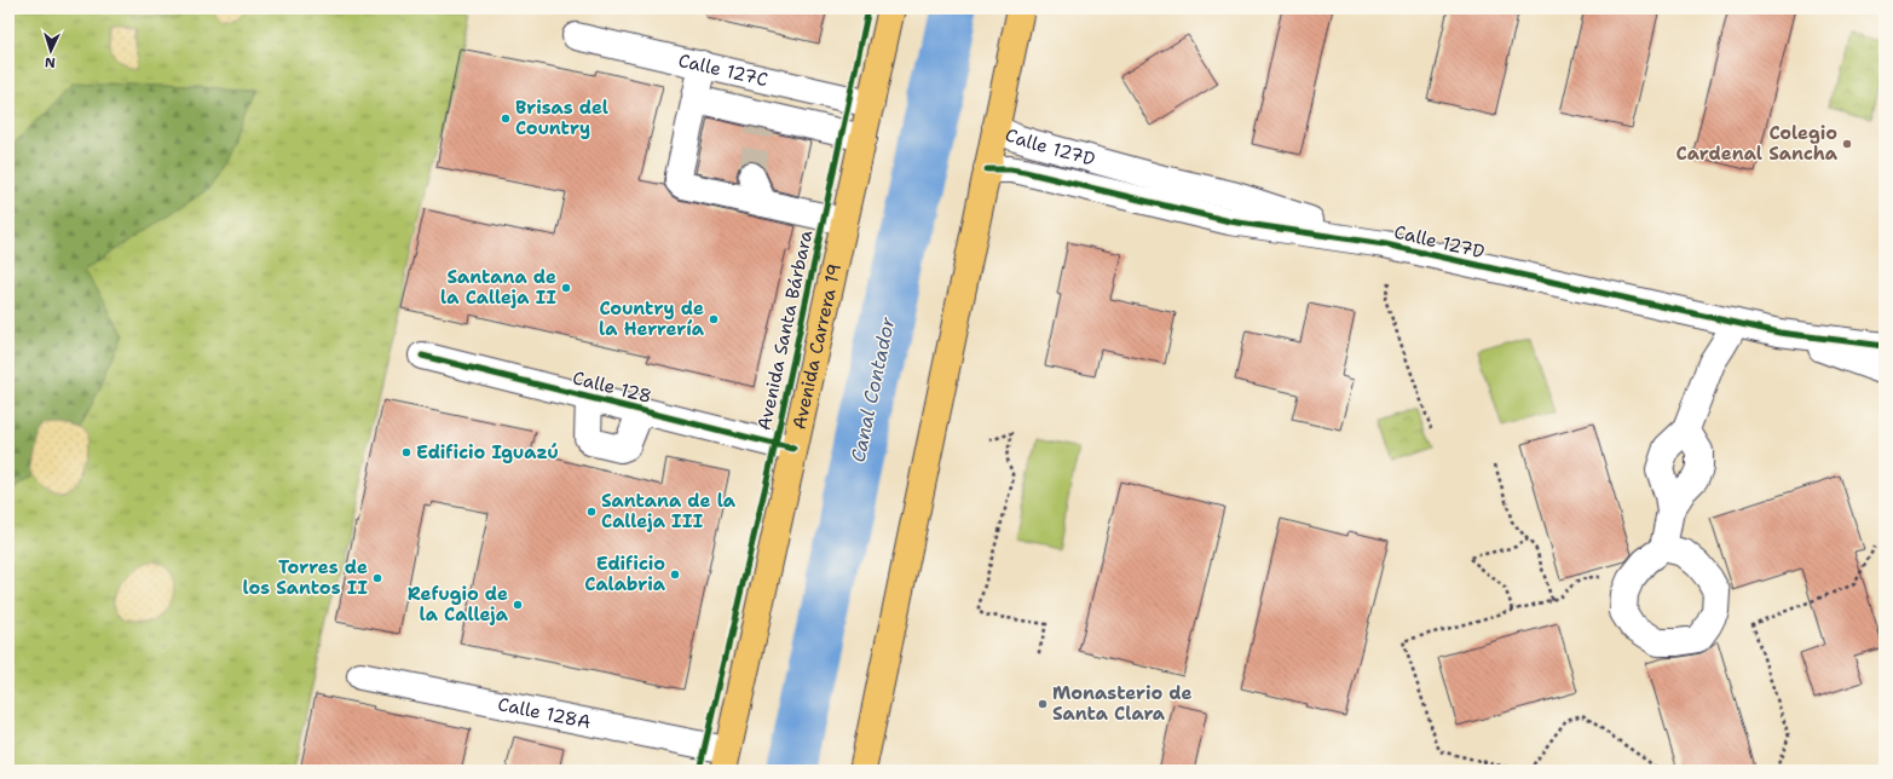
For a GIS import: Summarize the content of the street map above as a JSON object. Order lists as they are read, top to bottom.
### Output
{
  "streets": {
    "main road": ["Avenida Carrera 19"],
    "street": [
      "Calle 127C",
      "Calle 127D",
      "Calle 128",
      "Calle 128A"
    ],
    "cycle path": ["Avenida Santa Bárbara"]
  },
  "crossings": [
    ["Calle 127C", "Avenida Carrera 19"],
    ["Avenida Carrera 19", "Calle 128"],
    ["Avenida Carrera 19", "Calle 128A"]
  ],
  "water": ["Canal Contador"],
  "places": [
    "Brisas del Country",
    "Colegio Cardenal Sancha",
    "Santana de la Calleja II",
    "Country de la Herrería",
    "Edificio Iguazú",
    "Santana de la Calleja III",
    "Edificio Calabria",
    "Torres de los Santos II",
    "Refugio de la Calleja",
    "Monasterio de Santa Clara"
  ],
  "north": "bottom"
}
